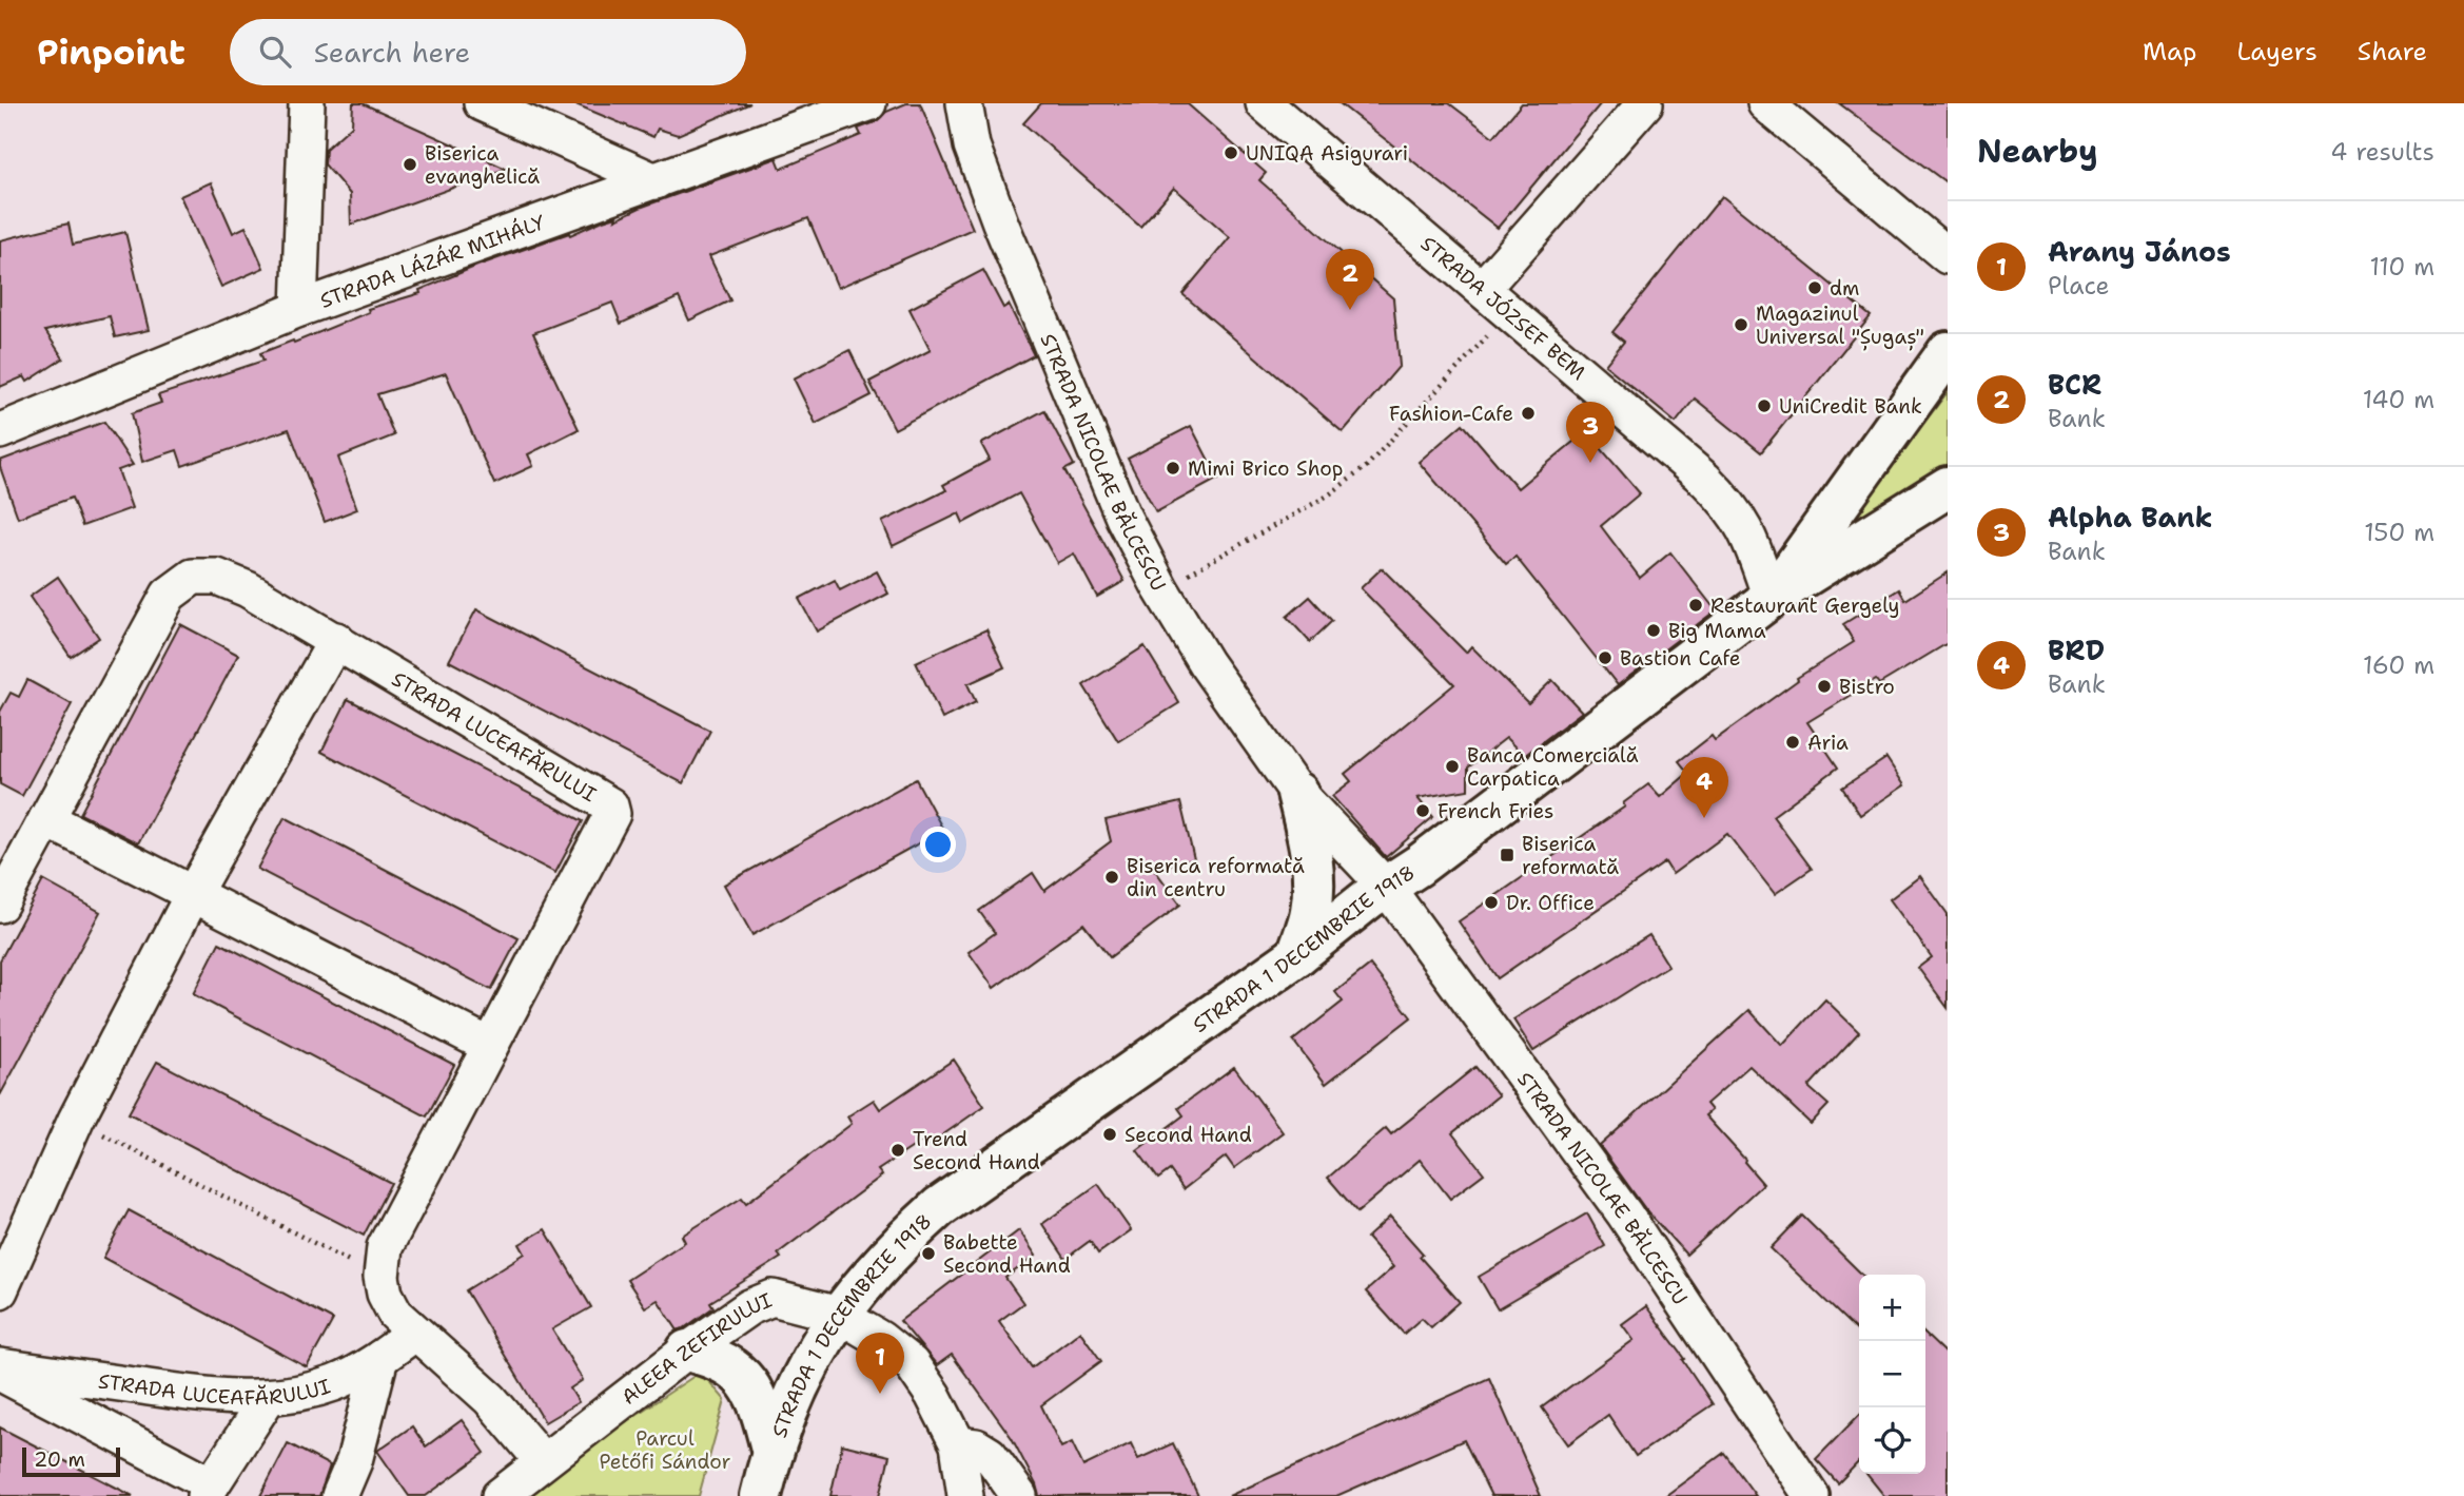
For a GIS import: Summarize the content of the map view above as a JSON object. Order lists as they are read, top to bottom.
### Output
{
  "streets": {
    "main road": ["STRADA 1 DECEMBRIE 1918"],
    "street": [
      "STRADA LÁZÁR MIHÁLY",
      "STRADA JÓZSEF BEM",
      "STRADA NICOLAE BĂLCESCU",
      "STRADA LUCEAFĂRULUI",
      "ALEEA ZEFIRULUI"
    ]
  },
  "crossings": [
    ["STRADA JÓZSEF BEM", "STRADA 1 DECEMBRIE 1918"],
    ["STRADA NICOLAE BĂLCESCU", "STRADA 1 DECEMBRIE 1918"],
    ["STRADA 1 DECEMBRIE 1918", "ALEEA ZEFIRULUI"]
  ],
  "parks": ["Parcul Petőfi Sándor"],
  "places": {
    "other": [
      "UNIQA Asigurari",
      "Biserica evanghelică",
      "dm",
      "Magazinul Universal \"Șugaș\"",
      "UniCredit Bank",
      "Fashion-Cafe",
      "Mimi Brico Shop",
      "Restaurant Gergely",
      "Big Mama",
      "Bastion Cafe",
      "Bistro",
      "Aria",
      "Banca Comercială Carpatica",
      "French Fries",
      "Biserica reformată din centru",
      "Dr. Office",
      "Second Hand",
      "Trend Second Hand",
      "Babette Second Hand"
    ],
    "transit": ["Biserica reformată"]
  },
  "scale_bar": "20 m",
  "page": {
    "header": "Pinpoint",
    "search": "Search here",
    "nav": ["Map", "Layers", "Share"],
    "heading": ["Nearby", "4 results"],
    "list": [
      {
        "mark": "1",
        "name": "Arany János",
        "note": "Place",
        "value": "110 m"
      },
      {
        "mark": "2",
        "name": "BCR",
        "note": "Bank",
        "value": "140 m"
      },
      {
        "mark": "3",
        "name": "Alpha Bank",
        "note": "Bank",
        "value": "150 m"
      },
      {
        "mark": "4",
        "name": "BRD",
        "note": "Bank",
        "value": "160 m"
      }
    ],
    "pins": [
      "2",
      "3",
      "4",
      "1"
    ],
    "map_buttons": ["+", "−"],
    "scale": "20 m"
  }
}
